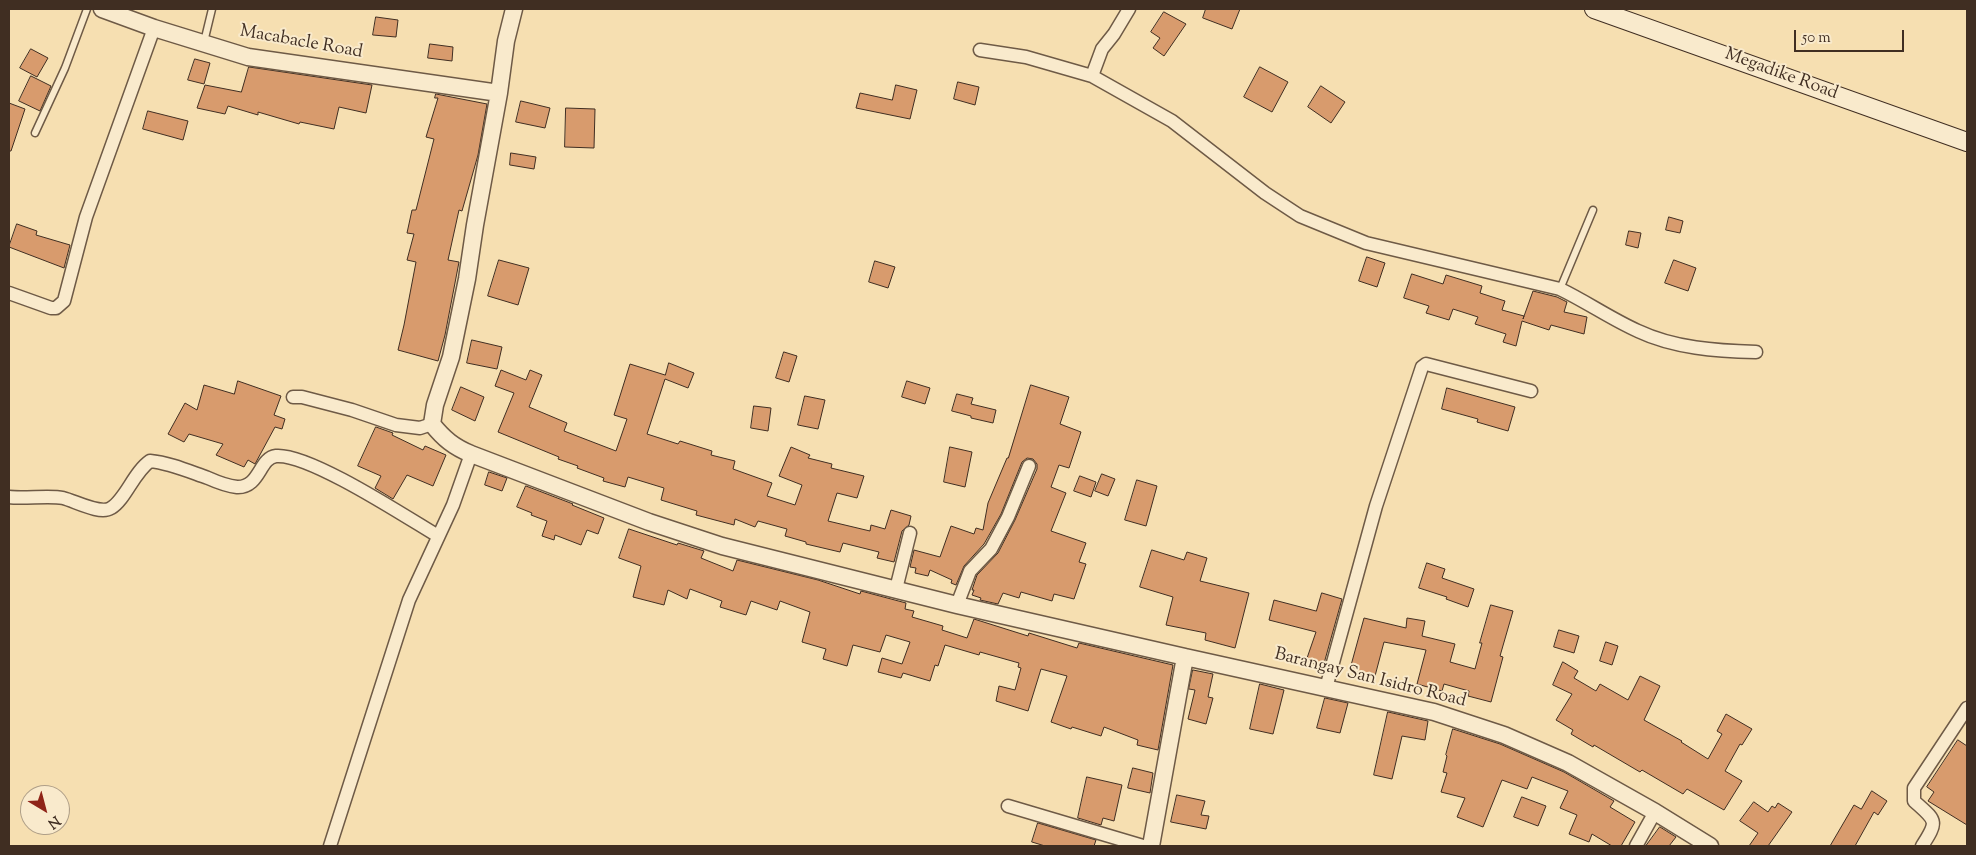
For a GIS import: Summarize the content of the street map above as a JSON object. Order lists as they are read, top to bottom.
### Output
{
  "streets": {
    "main road": ["Megadike Road"],
    "street": ["Macabacle Road", "Barangay San Isidro Road"]
  },
  "scale_bar": "50 m",
  "north": "bottom right"
}
